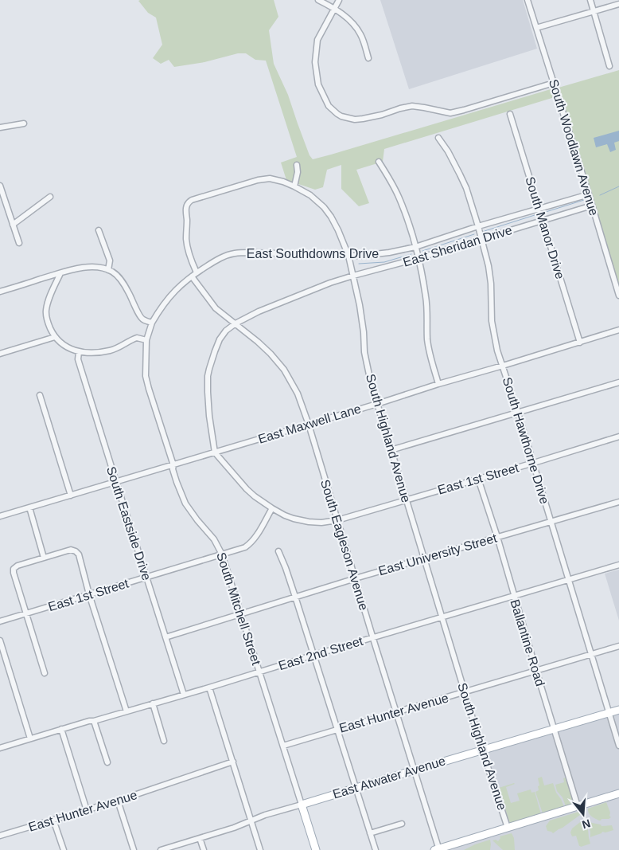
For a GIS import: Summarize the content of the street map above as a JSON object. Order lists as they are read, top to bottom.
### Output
{
  "streets": {
    "main road": ["South Mitchell Street", "East Atwater Avenue"],
    "street": [
      "South Woodlawn Avenue",
      "South Manor Drive",
      "East Sheridan Drive",
      "East Southdowns Drive",
      "East Maxwell Lane",
      "South Highland Avenue",
      "South Hawthorne Drive",
      "East 1st Street",
      "South Eastside Drive",
      "South Eagleson Avenue",
      "East University Street",
      "Ballantine Road",
      "East 2nd Street",
      "East Hunter Avenue"
    ]
  },
  "crossings": [
    ["South Woodlawn Avenue", "East Sheridan Drive"],
    ["South Woodlawn Avenue", "East Southdowns Drive"],
    ["South Manor Drive", "East Sheridan Drive"],
    ["South Manor Drive", "East Southdowns Drive"],
    ["South Manor Drive", "East Maxwell Lane"],
    ["East Sheridan Drive", "East Maxwell Lane"],
    ["East Sheridan Drive", "South Highland Avenue"],
    ["East Sheridan Drive", "South Hawthorne Drive"],
    ["East Sheridan Drive", "East 1st Street"],
    ["East Sheridan Drive", "South Eagleson Avenue"],
    ["East Southdowns Drive", "South Highland Avenue"],
    ["East Southdowns Drive", "South Hawthorne Drive"],
    ["East Southdowns Drive", "South Eastside Drive"],
    ["East Southdowns Drive", "South Eagleson Avenue"],
    ["East Southdowns Drive", "South Mitchell Street"],
    ["East Maxwell Lane", "South Highland Avenue"],
    ["East Maxwell Lane", "South Hawthorne Drive"],
    ["East Maxwell Lane", "East 1st Street"],
    ["East Maxwell Lane", "South Eastside Drive"],
    ["East Maxwell Lane", "South Eagleson Avenue"],
    ["East Maxwell Lane", "South Mitchell Street"],
    ["South Highland Avenue", "East 1st Street"],
    ["South Highland Avenue", "East University Street"],
    ["South Highland Avenue", "East 2nd Street"],
    ["South Highland Avenue", "East Hunter Avenue"],
    ["South Highland Avenue", "East Atwater Avenue"],
    ["South Hawthorne Drive", "East 1st Street"],
    ["South Hawthorne Drive", "East University Street"],
    ["South Hawthorne Drive", "East 2nd Street"],
    ["South Hawthorne Drive", "East Hunter Avenue"],
    ["South Hawthorne Drive", "East Atwater Avenue"],
    ["East 1st Street", "South Eastside Drive"],
    ["East 1st Street", "South Eagleson Avenue"],
    ["East 1st Street", "South Mitchell Street"],
    ["East 1st Street", "Ballantine Road"],
    ["South Eastside Drive", "East University Street"],
    ["South Eastside Drive", "South Mitchell Street"],
    ["South Eastside Drive", "East 2nd Street"],
    ["South Eagleson Avenue", "East University Street"],
    ["South Eagleson Avenue", "East 2nd Street"],
    ["South Eagleson Avenue", "East Hunter Avenue"],
    ["South Eagleson Avenue", "East Atwater Avenue"],
    ["East University Street", "South Mitchell Street"],
    ["East University Street", "Ballantine Road"],
    ["South Mitchell Street", "East 2nd Street"],
    ["South Mitchell Street", "East Hunter Avenue"],
    ["South Mitchell Street", "East Atwater Avenue"],
    ["Ballantine Road", "East 2nd Street"],
    ["Ballantine Road", "East Hunter Avenue"],
    ["Ballantine Road", "East Atwater Avenue"]
  ],
  "north": "bottom"
}
